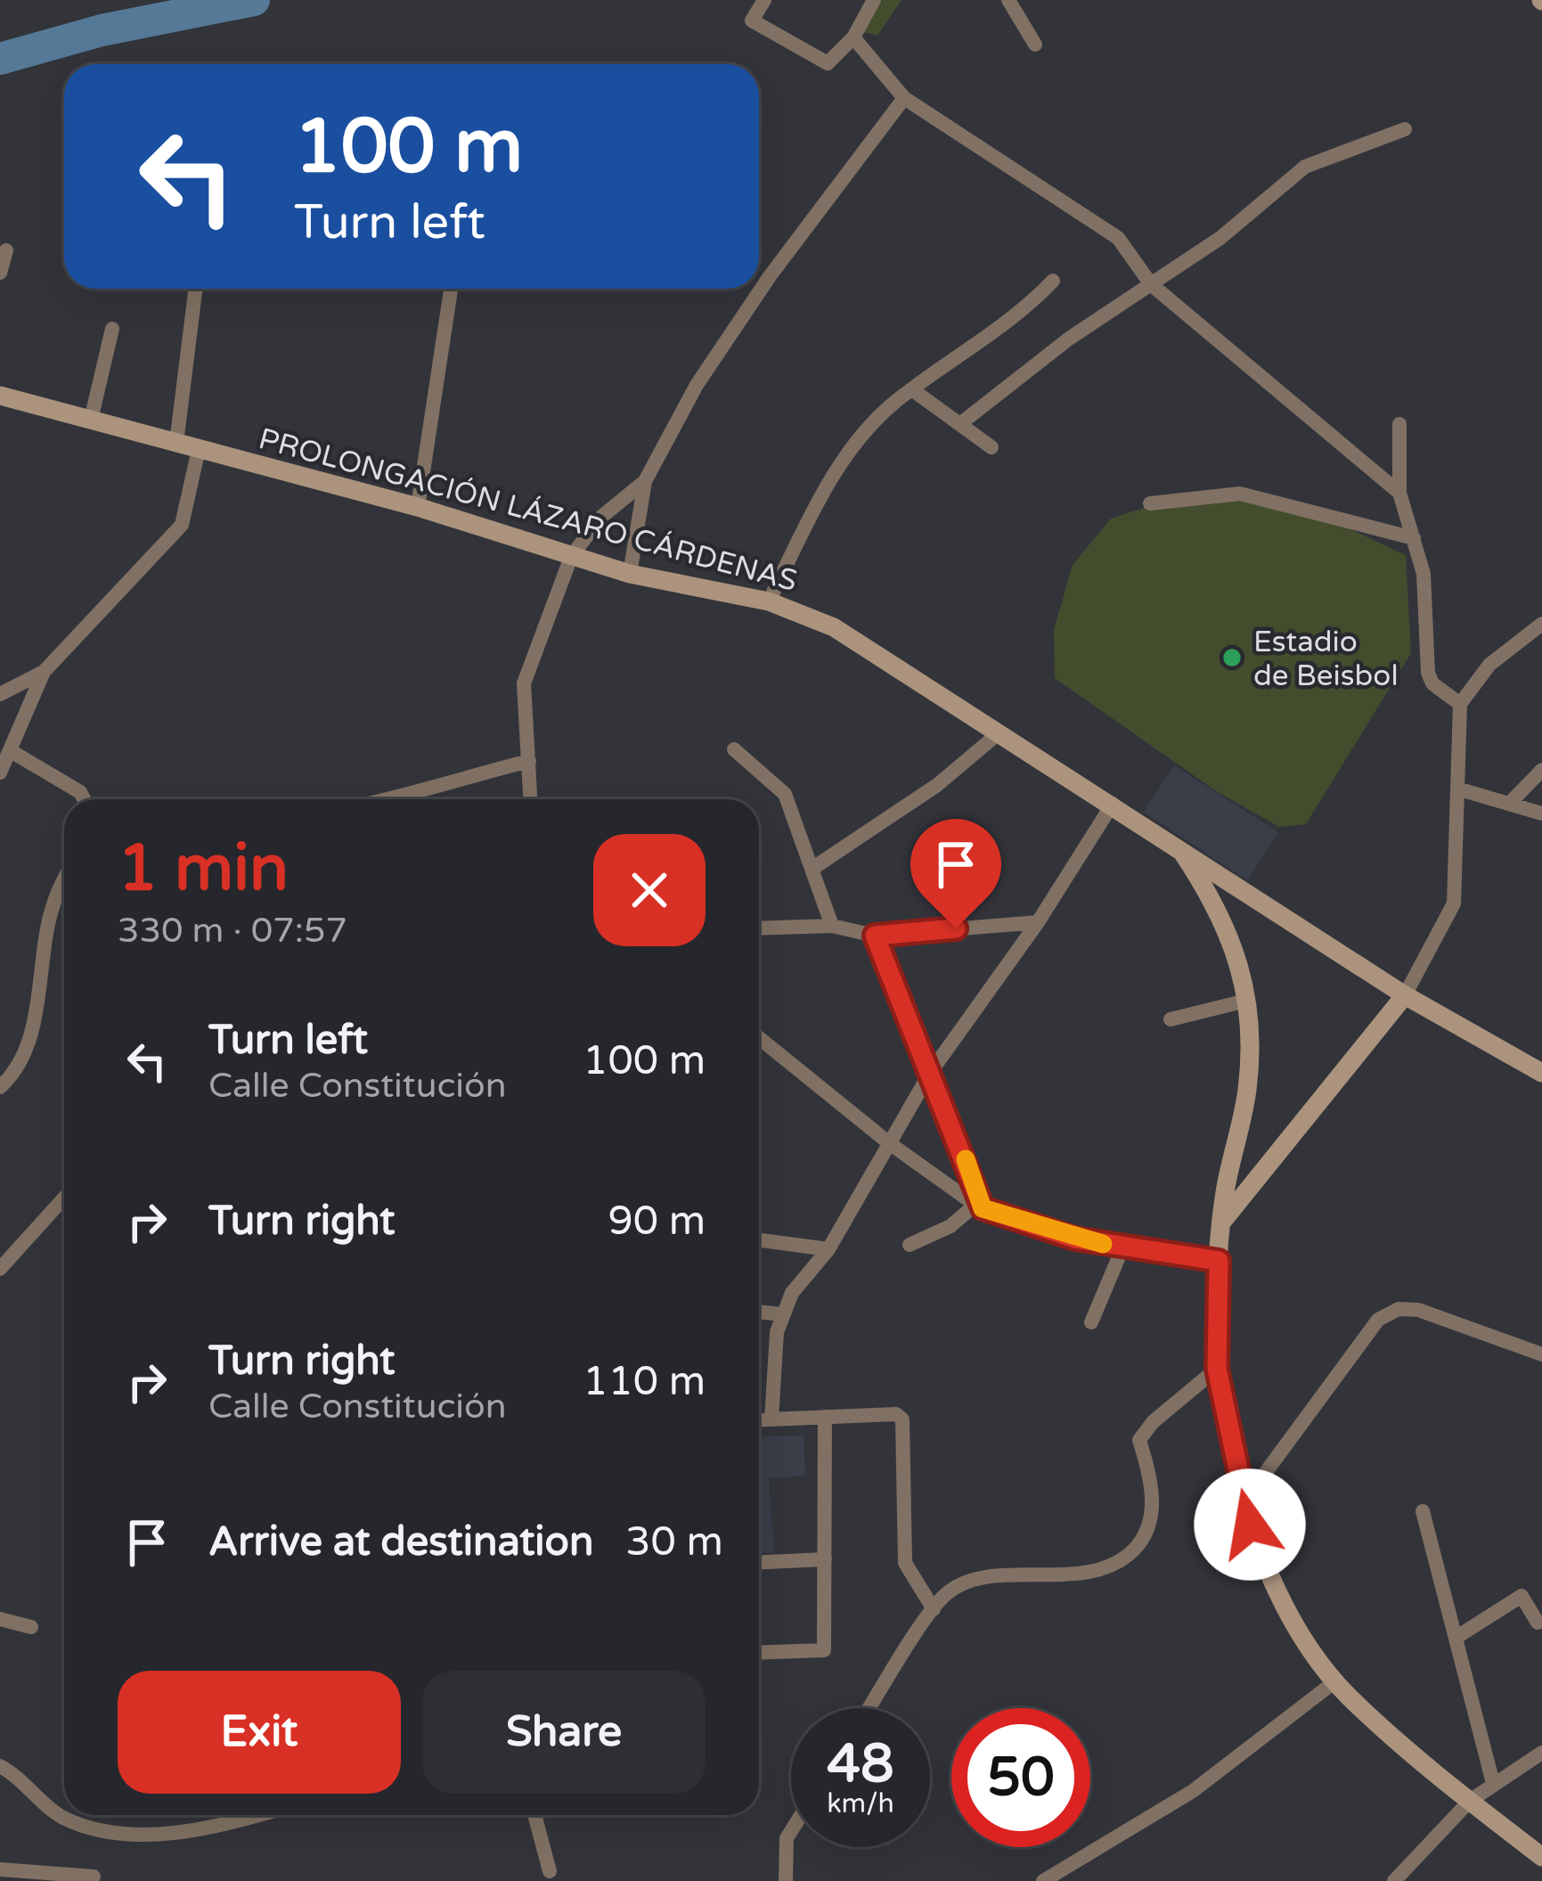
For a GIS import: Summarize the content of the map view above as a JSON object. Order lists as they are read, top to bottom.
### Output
{
  "streets": {
    "main road": ["PROLONGACIÓN LÁZARO CÁRDENAS"]
  },
  "places": ["Estadio de Beisbol"],
  "page": {
    "turn": ["100 m", "Turn left"],
    "heading": ["1 min", "330 m · 07:57"],
    "list": [
      {
        "name": "Turn left",
        "note": "Calle Constitución",
        "value": "100 m"
      },
      {
        "name": "Turn right",
        "value": "90 m"
      },
      {
        "name": "Turn right",
        "note": "Calle Constitución",
        "value": "110 m"
      },
      {
        "name": "Arrive at destination",
        "value": "30 m"
      }
    ],
    "buttons": ["Exit", "Share"],
    "speed": "48 km/h",
    "limit": "50"
  }
}
